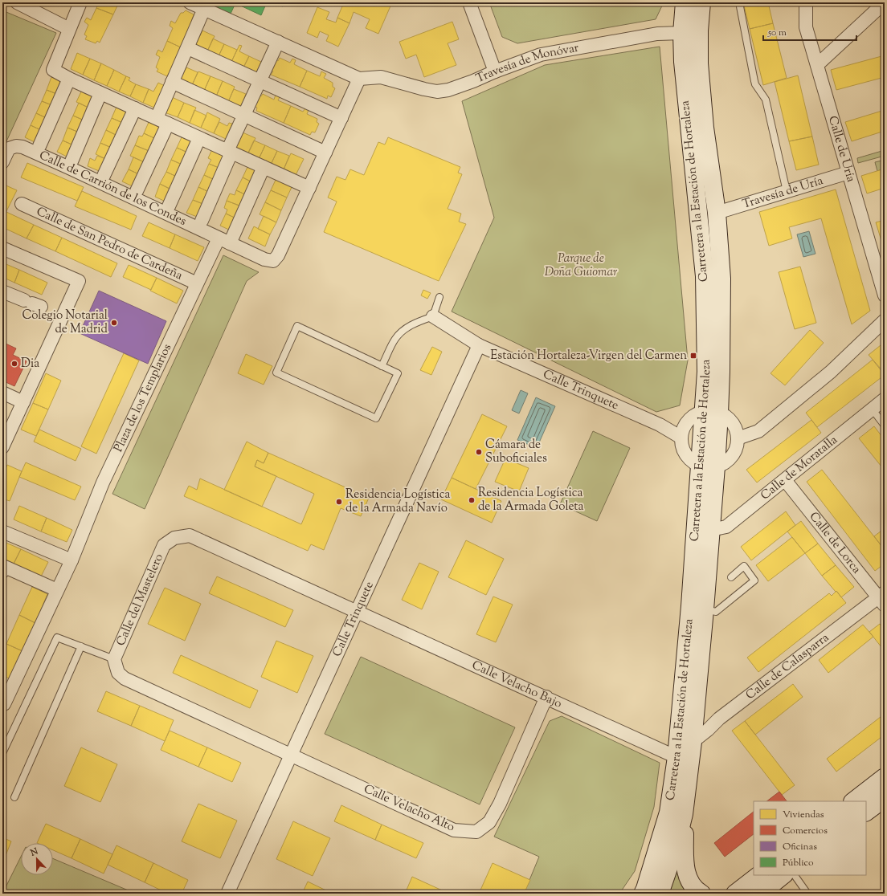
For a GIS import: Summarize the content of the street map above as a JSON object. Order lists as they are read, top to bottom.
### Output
{
  "streets": {
    "street": [
      "Travesía de Monóvar",
      "Calle de Uría",
      "Calle de Carrión de los Condes",
      "Carretera a la Estación de Hortaleza",
      "Travesía de Uría",
      "Calle de San Pedro de Cardeña",
      "Calle Trinquete",
      "Plaza de los Templarios",
      "Calle de Moratalla",
      "Calle de Lorca",
      "Calle del Mastelero",
      "Calle de Calasparra",
      "Calle Velacho Bajo",
      "Calle Velacho Alto"
    ]
  },
  "crossings": [
    ["Travesía de Monóvar", "Calle de Carrión de los Condes"],
    ["Travesía de Monóvar", "Carretera a la Estación de Hortaleza"],
    ["Calle de Uría", "Travesía de Uría"],
    ["Calle de Carrión de los Condes", "Plaza de los Templarios"],
    ["Carretera a la Estación de Hortaleza", "Travesía de Uría"],
    ["Carretera a la Estación de Hortaleza", "Calle de Moratalla"],
    ["Carretera a la Estación de Hortaleza", "Calle de Calasparra"],
    ["Carretera a la Estación de Hortaleza", "Calle Velacho Bajo"],
    ["Calle de San Pedro de Cardeña", "Plaza de los Templarios"],
    ["Calle Trinquete", "Calle del Mastelero"],
    ["Calle Trinquete", "Calle Velacho Bajo"],
    ["Calle Trinquete", "Calle Velacho Alto"],
    ["Calle de Moratalla", "Calle de Lorca"],
    ["Calle de Lorca", "Calle de Calasparra"],
    ["Calle del Mastelero", "Calle Velacho Bajo"],
    ["Calle del Mastelero", "Calle Velacho Alto"],
    ["Calle Velacho Bajo", "Calle Velacho Alto"]
  ],
  "parks": ["Parque de Doña Guiomar"],
  "places": {
    "other": [
      "Colegio Notarial de Madrid",
      "Dia",
      "Cámara de Suboficiales",
      "Residencia Logística de la Armada Goleta",
      "Residencia Logística de la Armada Navío"
    ],
    "transit": ["Estación Hortaleza-Virgen del Carmen"]
  },
  "legend": [
    "Viviendas",
    "Comercios",
    "Oficinas",
    "Público"
  ],
  "scale_bar": "50 m",
  "north": "top"
}
